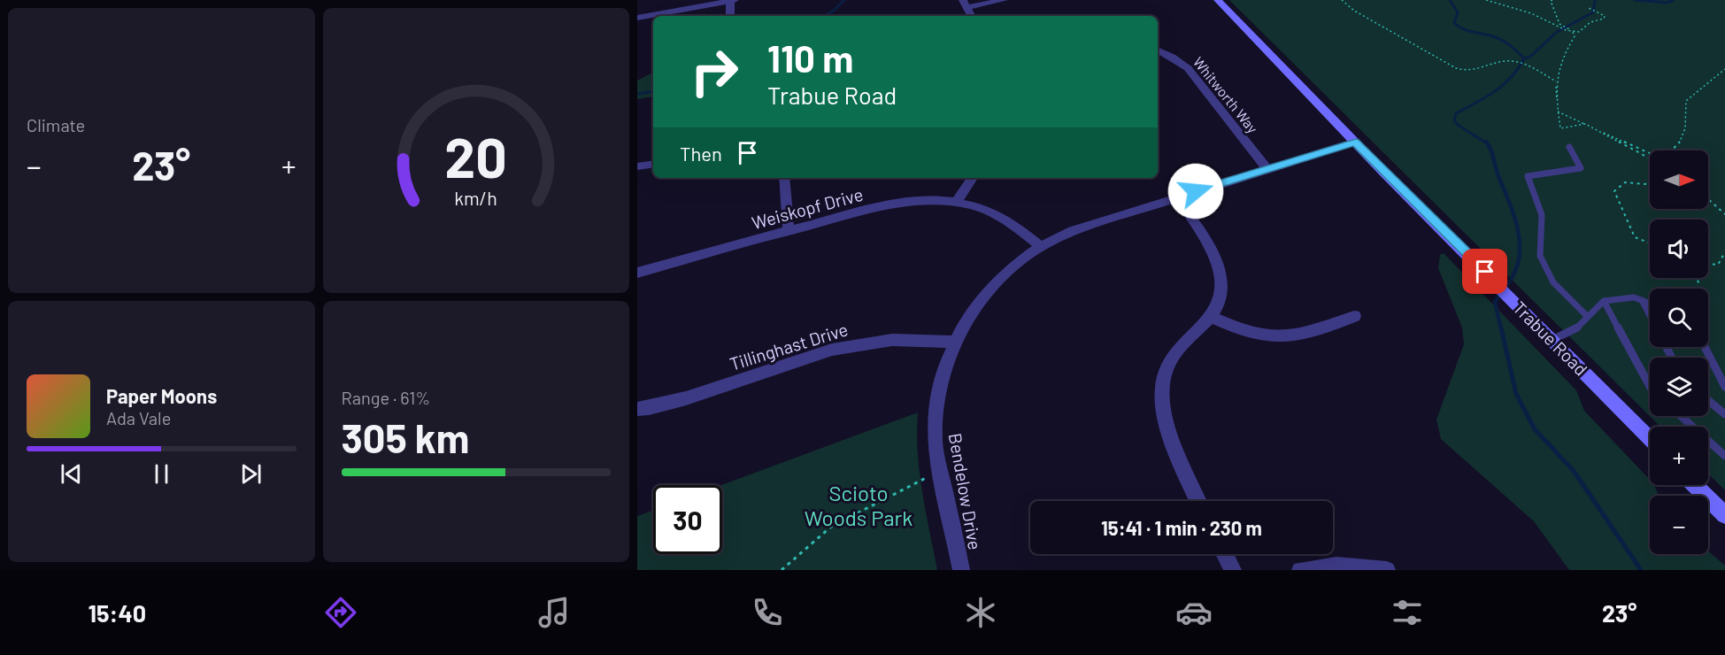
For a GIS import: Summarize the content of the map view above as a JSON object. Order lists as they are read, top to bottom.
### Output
{
  "streets": {
    "main road": ["Trabue Road"],
    "street": [
      "Whitworth Way",
      "Weiskopf Drive",
      "Tillinghast Drive",
      "Bendelow Drive"
    ]
  },
  "crossings": [
    ["Whitworth Way", "Bendelow Drive"],
    ["Weiskopf Drive", "Bendelow Drive"],
    ["Trabue Road", "Bendelow Drive"],
    ["Tillinghast Drive", "Bendelow Drive"]
  ],
  "parks": ["Scioto Woods Park"],
  "north": "right",
  "page": {
    "tile": [
      "Climate",
      ["Range · 61%", "305 km"]
    ],
    "turn": ["110 m", "Trabue Road"],
    "then": "Then",
    "heat": ["−", "23°", "+"],
    "map_buttons": ["+", "−"],
    "song": ["Paper Moons", "Ada Vale"],
    "limit": "30",
    "trip": "15:41 · 1 min · 230 m",
    "tabs": ["15:40", "23°"],
    "gauge": ["20", "km/h"]
  }
}
